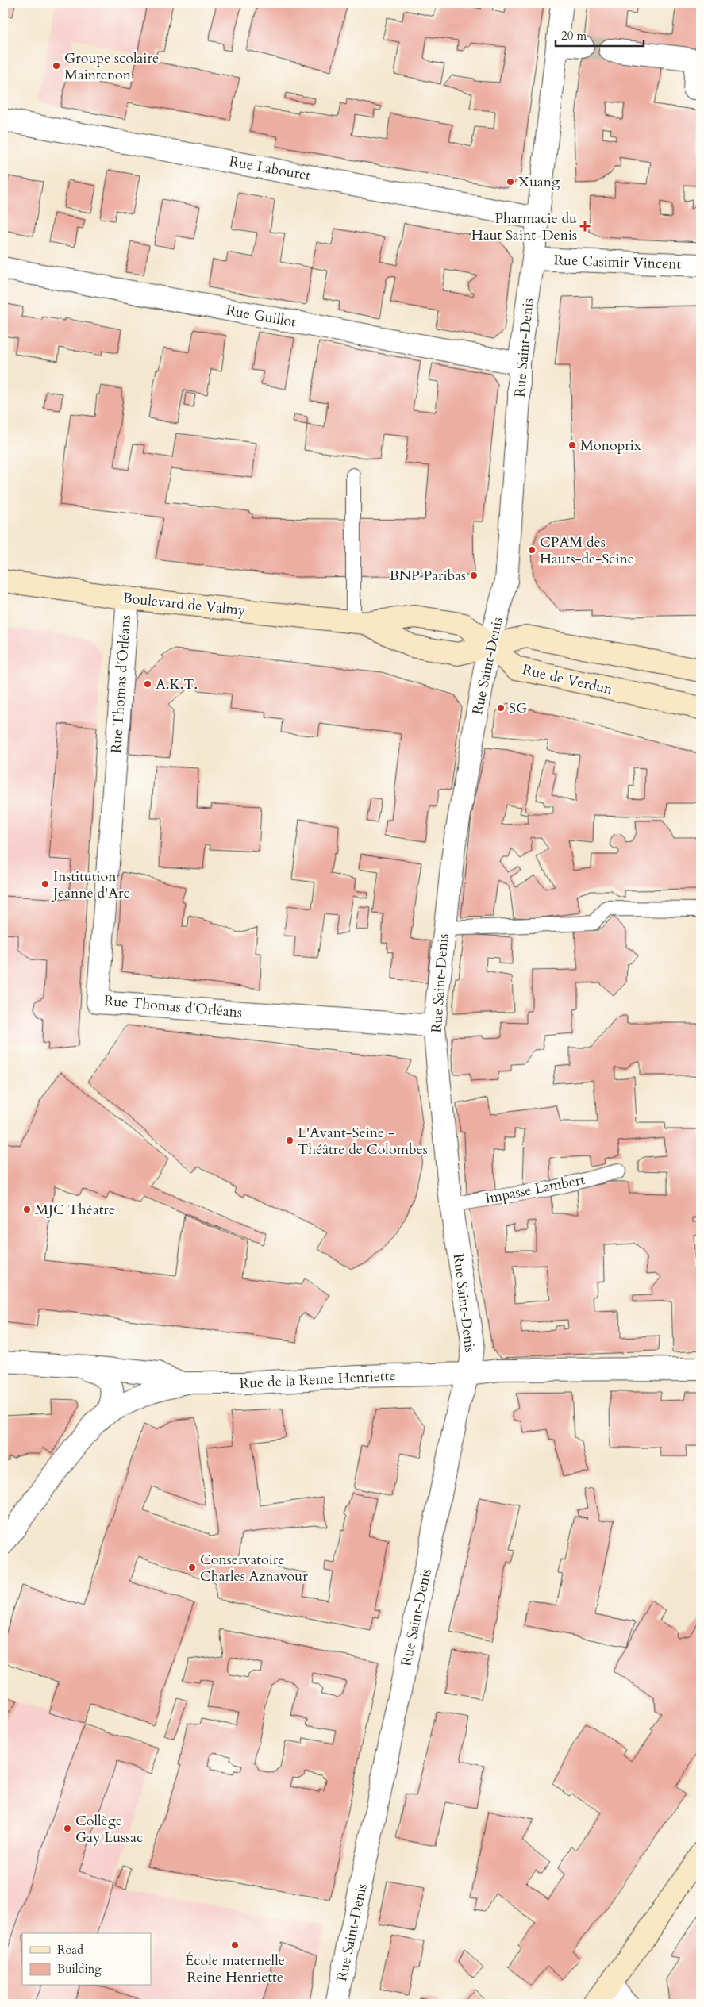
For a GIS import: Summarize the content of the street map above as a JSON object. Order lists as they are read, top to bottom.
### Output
{
  "streets": {
    "main road": ["Boulevard de Valmy", "Rue de Verdun"],
    "street": [
      "Rue Labouret",
      "Rue Casimir Vincent",
      "Rue Guillot",
      "Rue Saint-Denis",
      "Rue Thomas d'Orléans",
      "Rue de la Reine Henriette"
    ],
    "lane": ["Impasse Lambert"]
  },
  "crossings": [
    ["Rue Labouret", "Rue Saint-Denis"],
    ["Rue Casimir Vincent", "Rue Saint-Denis"],
    ["Rue Guillot", "Rue Saint-Denis"],
    ["Rue Saint-Denis", "Boulevard de Valmy"],
    ["Rue Saint-Denis", "Rue de Verdun"],
    ["Rue Saint-Denis", "Rue Thomas d'Orléans"],
    ["Rue Saint-Denis", "Impasse Lambert"],
    ["Rue Saint-Denis", "Rue de la Reine Henriette"],
    ["Boulevard de Valmy", "Rue de Verdun"],
    ["Boulevard de Valmy", "Rue Thomas d'Orléans"]
  ],
  "places": {
    "other": [
      "Groupe scolaire Maintenon",
      "Xuang",
      "Monoprix",
      "CPAM des Hauts-de-Seine",
      "BNP Paribas",
      "A.K.T.",
      "SG",
      "Institution Jeanne d'Arc",
      "L'Avant-Seine - Théâtre de Colombes",
      "MJC Théatre",
      "Conservatoire Charles Aznavour",
      "Collège Gay Lussac",
      "École maternelle Reine Henriette"
    ],
    "health": ["Pharmacie du Haut Saint-Denis"]
  },
  "legend": ["Road", "Building"],
  "scale_bar": "20 m"
}
